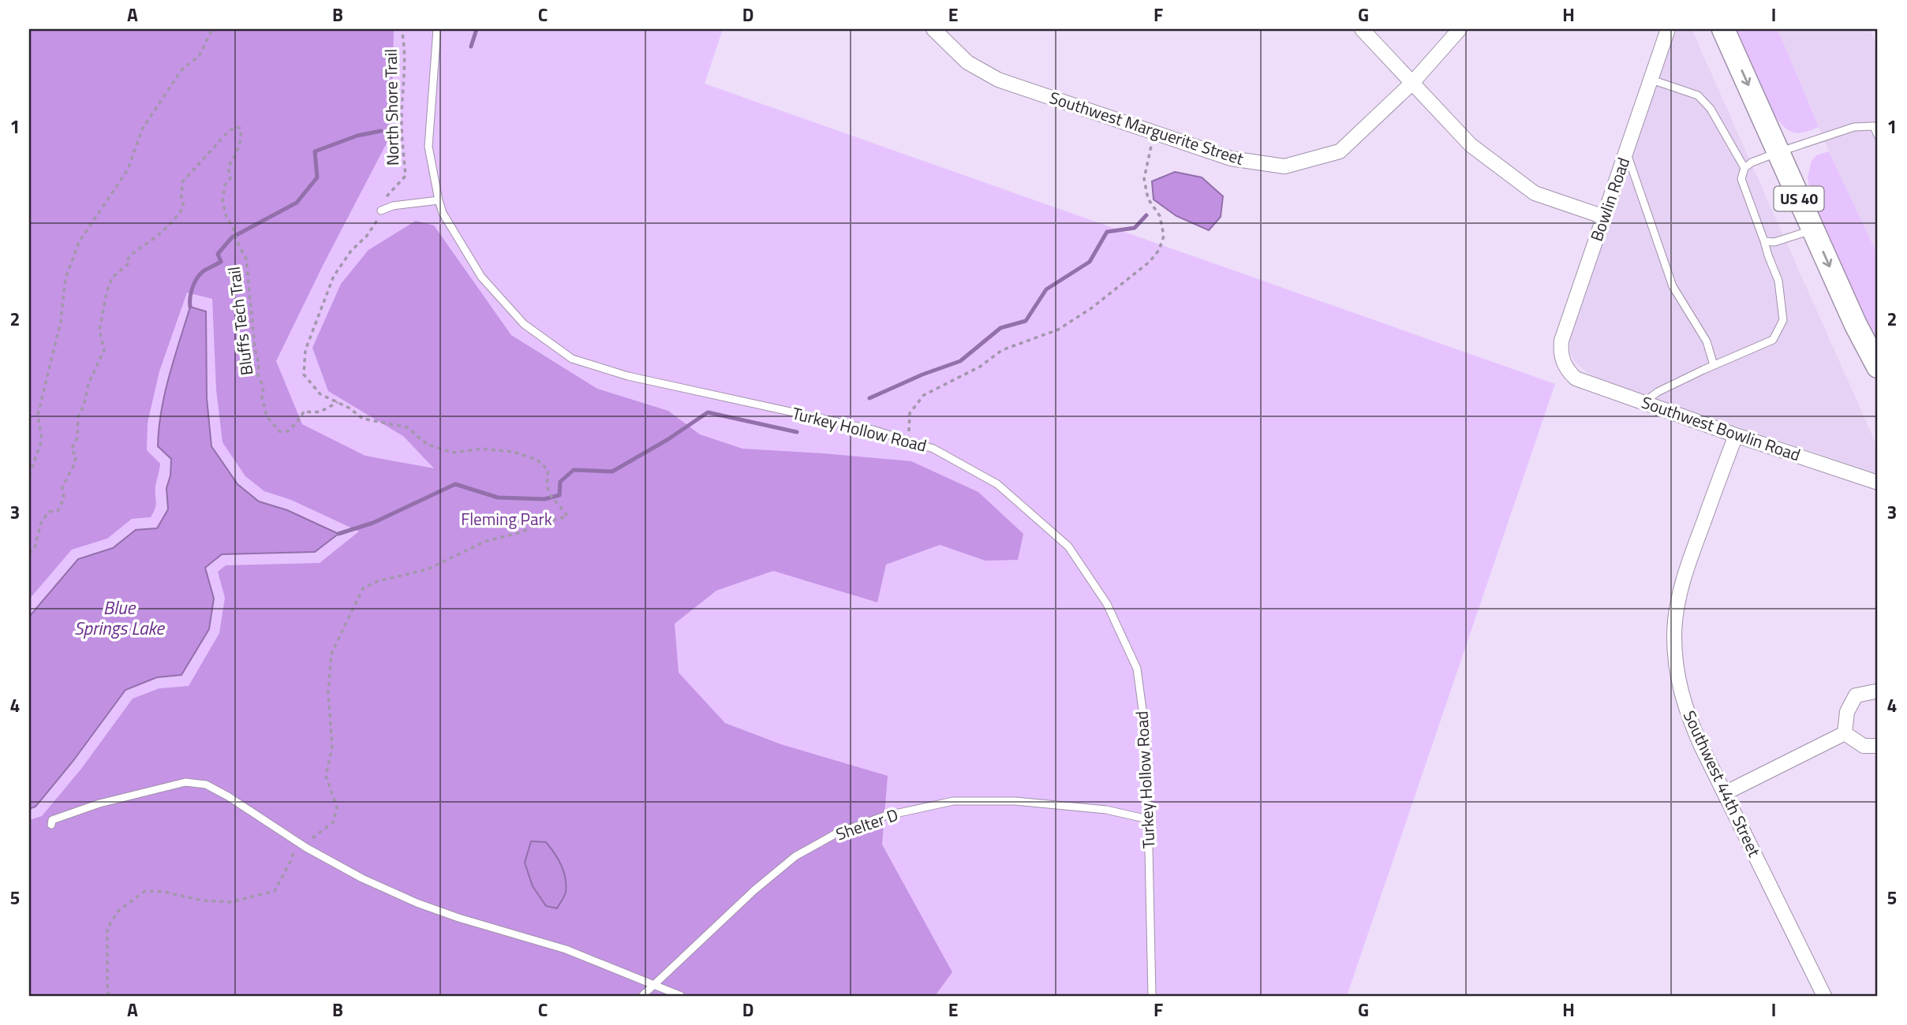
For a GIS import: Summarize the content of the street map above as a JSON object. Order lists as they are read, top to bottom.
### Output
{
  "streets": {
    "main road": ["US 40"],
    "street": [
      "Southwest Marguerite Street",
      "Bowlin Road",
      "Southwest Bowlin Road",
      "Southwest 44th Street"
    ],
    "lane": ["Turkey Hollow Road", "Shelter D"],
    "path": ["North Shore Trail", "Bluffs Tech Trail"]
  },
  "crossings": [
    ["North Shore Trail", "Bluffs Tech Trail"],
    ["Bowlin Road", "Southwest Bowlin Road"],
    ["Southwest Bowlin Road", "Southwest 44th Street"],
    ["Turkey Hollow Road", "Shelter D"]
  ],
  "water": ["Blue Springs Lake"],
  "parks": ["Fleming Park"],
  "grid": {
    "columns": [
      "A",
      "B",
      "C",
      "D",
      "E",
      "F",
      "G",
      "H",
      "I"
    ],
    "rows": [
      "1",
      "2",
      "3",
      "4",
      "5"
    ]
  }
}
